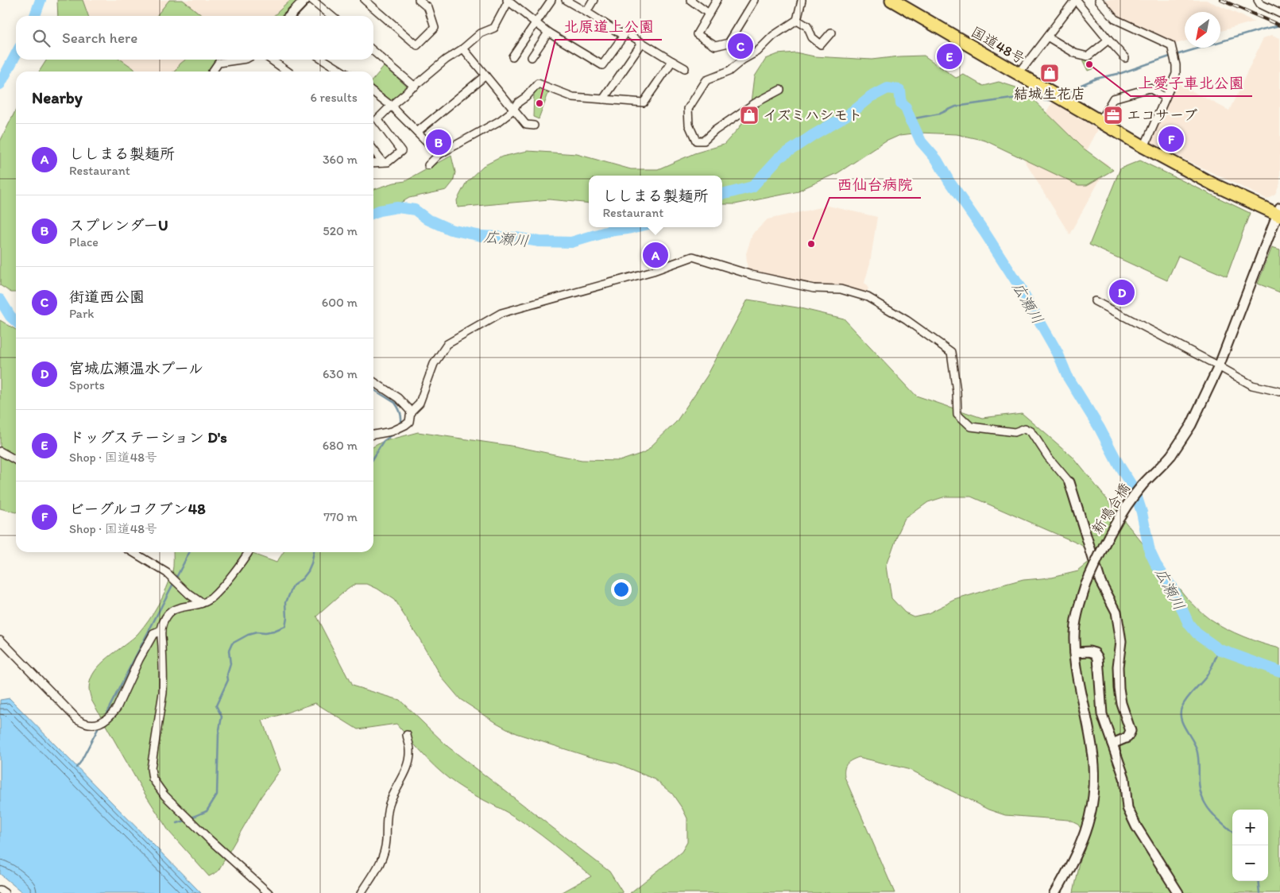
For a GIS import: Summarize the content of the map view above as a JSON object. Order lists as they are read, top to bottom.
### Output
{
  "streets": {
    "highway": ["国道48号"],
    "street": ["新鳴合橋"]
  },
  "crossings": [
    ["国道48号", "新鳴合橋"]
  ],
  "water": ["広瀬川"],
  "places": {
    "other": ["上愛子車北公園", "北原道上公園", "西仙台病院"],
    "shop": ["結城生花店", "イズミハシモト"],
    "office": ["エコサーブ"]
  },
  "north": "bottom left",
  "page": {
    "search": "Search here",
    "pins": [
      "C",
      "E",
      "F",
      "B",
      "A",
      "D"
    ],
    "heading": ["Nearby", "6 results"],
    "list": [
      {
        "mark": "A",
        "name": "ししまる製麺所",
        "note": "Restaurant",
        "value": "360 m"
      },
      {
        "mark": "B",
        "name": "スプレンダーU",
        "note": "Place",
        "value": "520 m"
      },
      {
        "mark": "C",
        "name": "街道西公園",
        "note": "Park",
        "value": "600 m"
      },
      {
        "mark": "D",
        "name": "宮城広瀬温水プール",
        "note": "Sports",
        "value": "630 m"
      },
      {
        "mark": "E",
        "name": "ドッグステーション D's",
        "note": "Shop · 国道48号",
        "value": "680 m"
      },
      {
        "mark": "F",
        "name": "ビーグルコクブン48",
        "note": "Shop · 国道48号",
        "value": "770 m"
      }
    ],
    "popup": ["ししまる製麺所", "Restaurant"],
    "map_buttons": ["+", "−"]
  }
}
